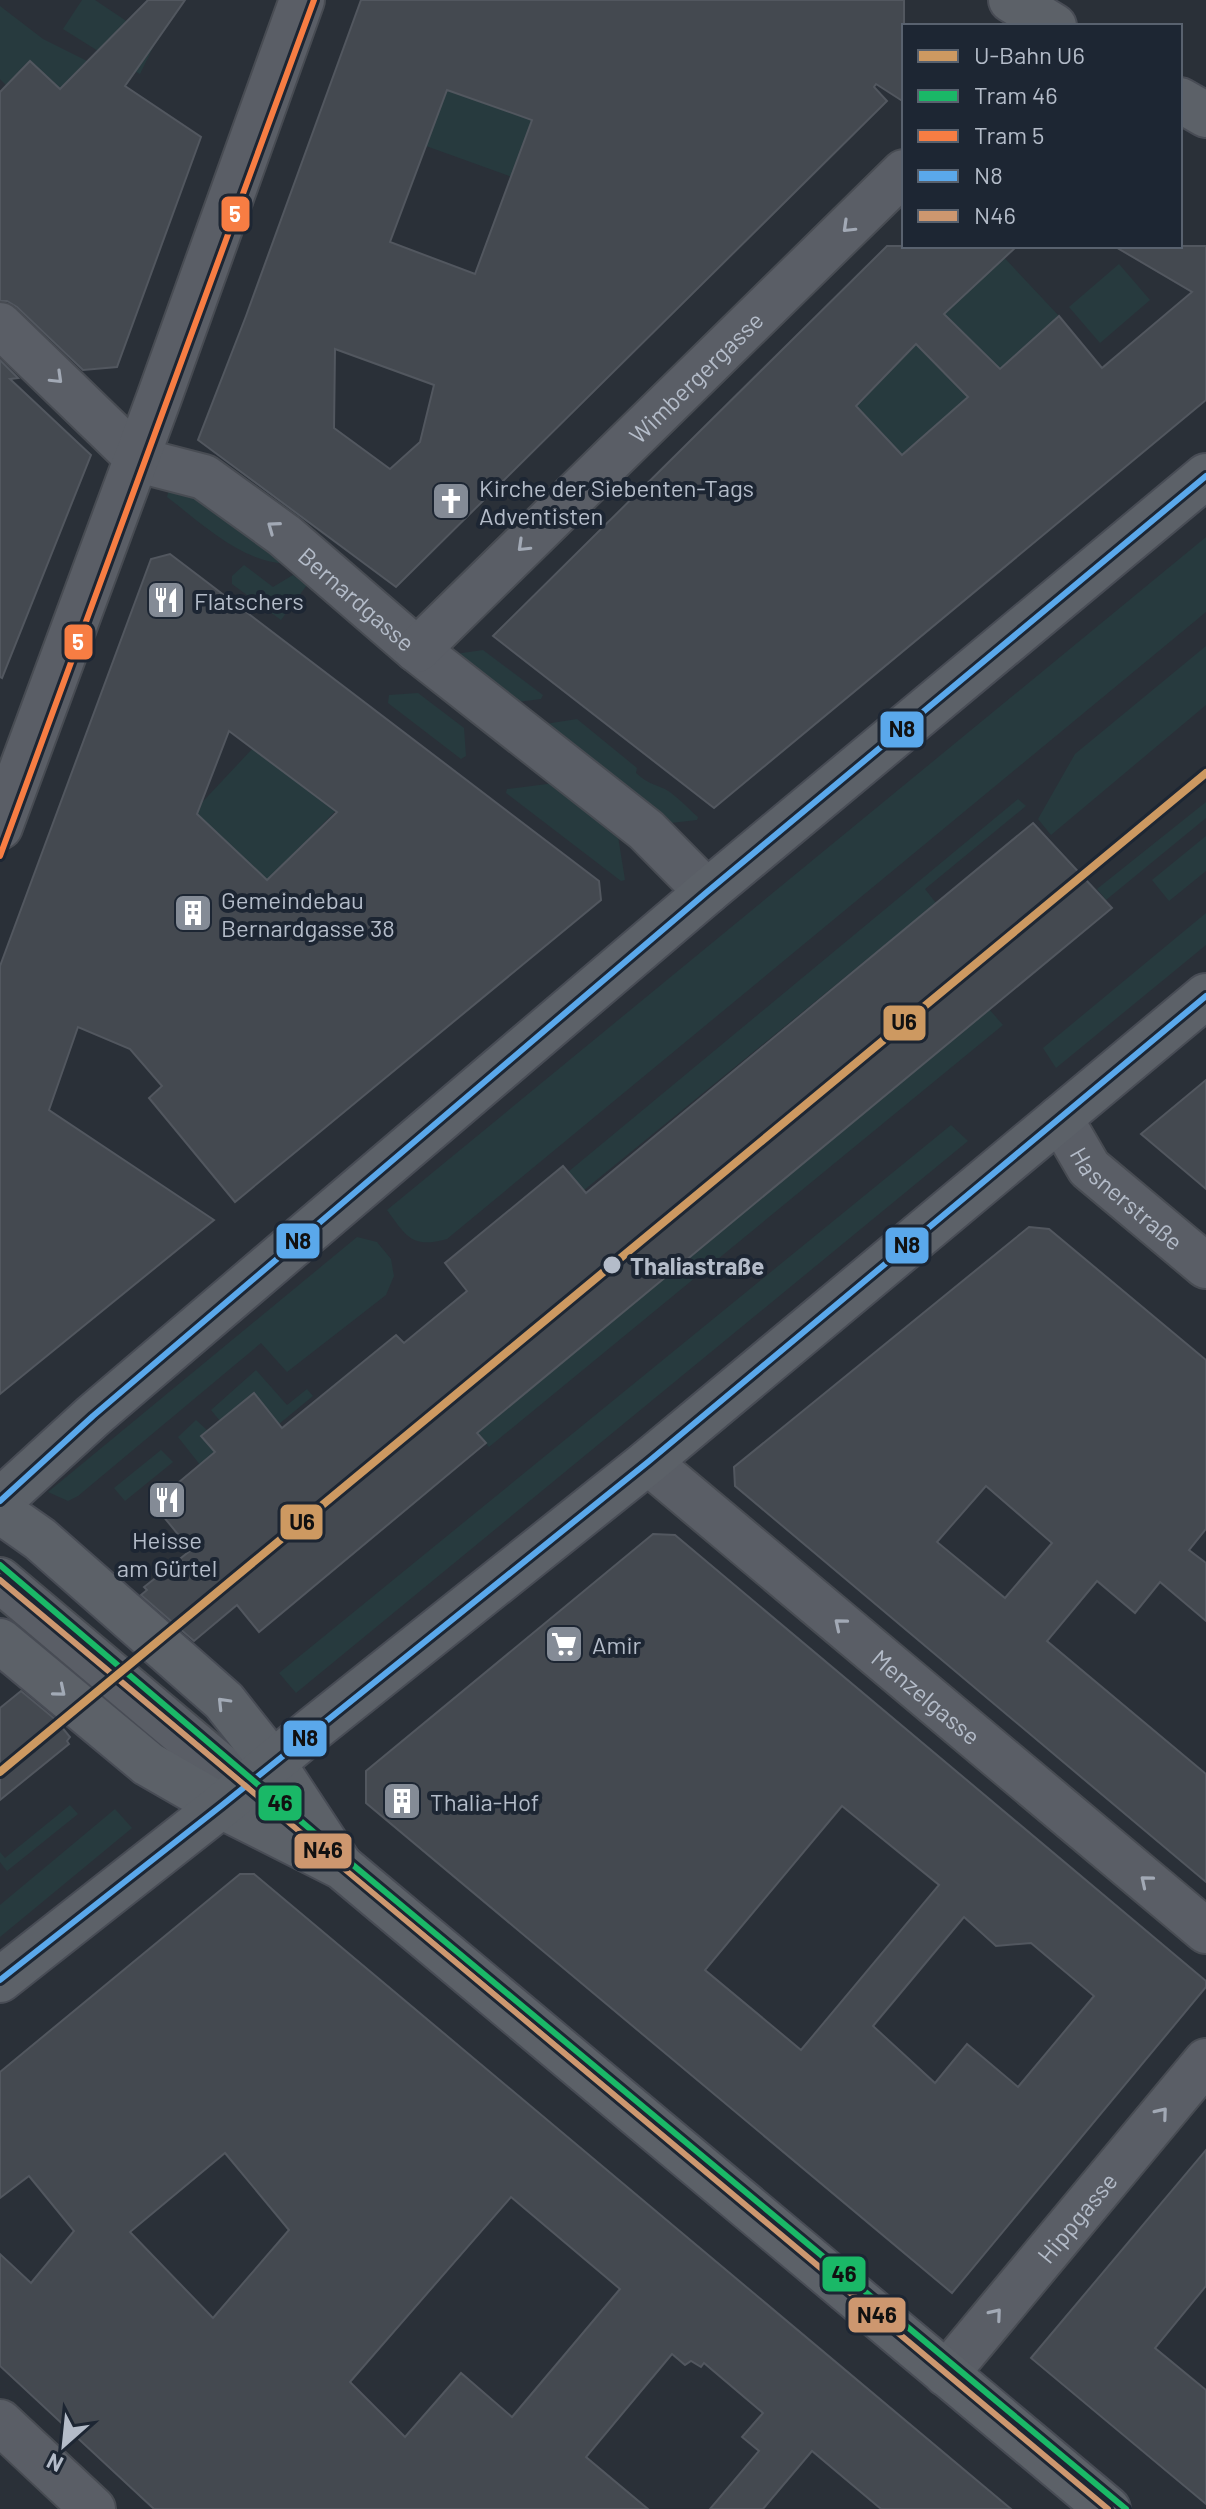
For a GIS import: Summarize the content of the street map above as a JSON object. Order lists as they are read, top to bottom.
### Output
{
  "streets": {
    "street": [
      "Wimbergergasse",
      "Bernardgasse",
      "Hasnerstraße",
      "Menzelgasse",
      "Hippgasse"
    ]
  },
  "crossings": [
    ["Wimbergergasse", "Bernardgasse"]
  ],
  "one_way": ["Wimbergergasse", "Menzelgasse", "Hippgasse"],
  "places": {
    "church": ["Kirche der Siebenten-Tags Adventisten"],
    "restaurant": ["Flatschers", "Heisse am Gürtel"],
    "building": ["Gemeindebau Bernardgasse 38", "Thalia-Hof"],
    "other": ["Thaliastraße"],
    "supermarket": ["Amir"]
  },
  "lines": [
    "tram line 5",
    "transit line N8",
    "metro line U6",
    "tram line 46",
    "transit line N46"
  ],
  "legend": [
    "U-Bahn U6",
    "Tram 46",
    "Tram 5",
    "N8",
    "N46"
  ],
  "north": "bottom left"
}
